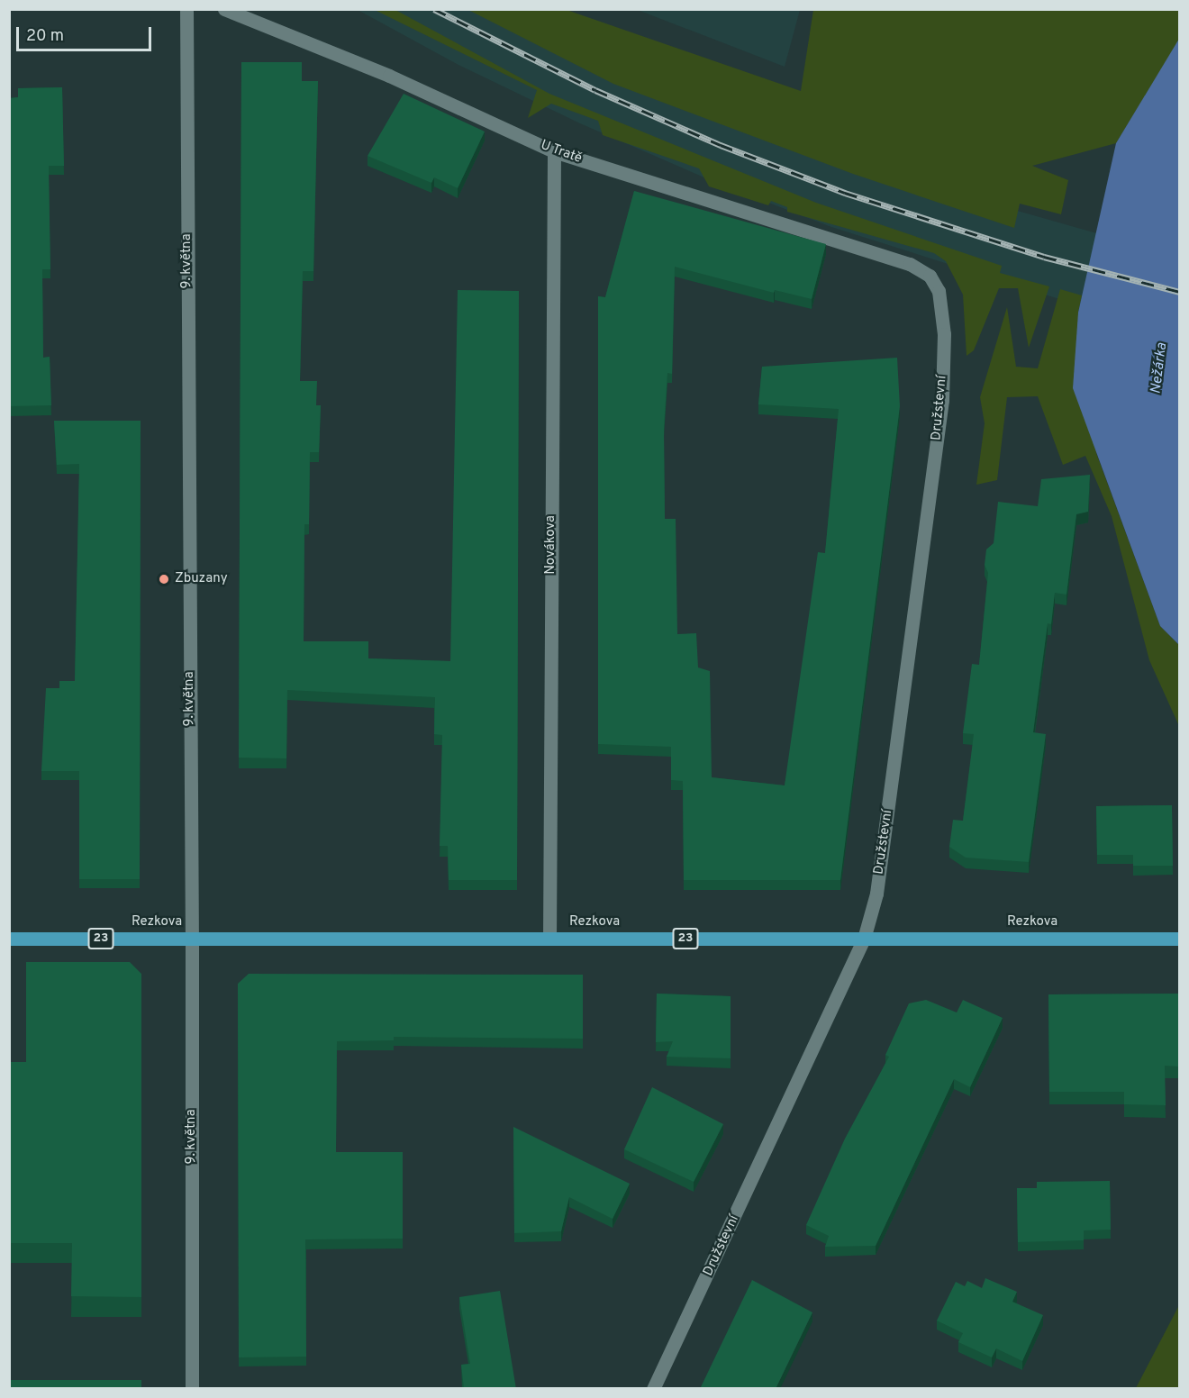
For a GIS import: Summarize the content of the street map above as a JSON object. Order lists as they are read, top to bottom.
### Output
{
  "streets": {
    "main road": ["Rezkova", "23"],
    "street": [
      "U Tratě",
      "9. května",
      "Družstevní",
      "Novákova"
    ]
  },
  "crossings": [
    ["U Tratě", "Družstevní"],
    ["U Tratě", "Novákova"],
    ["9. května", "Rezkova"],
    ["Družstevní", "Rezkova"],
    ["Novákova", "Rezkova"]
  ],
  "water": ["Nežárka"],
  "places": ["Zbuzany"],
  "scale_bar": "20 m"
}
